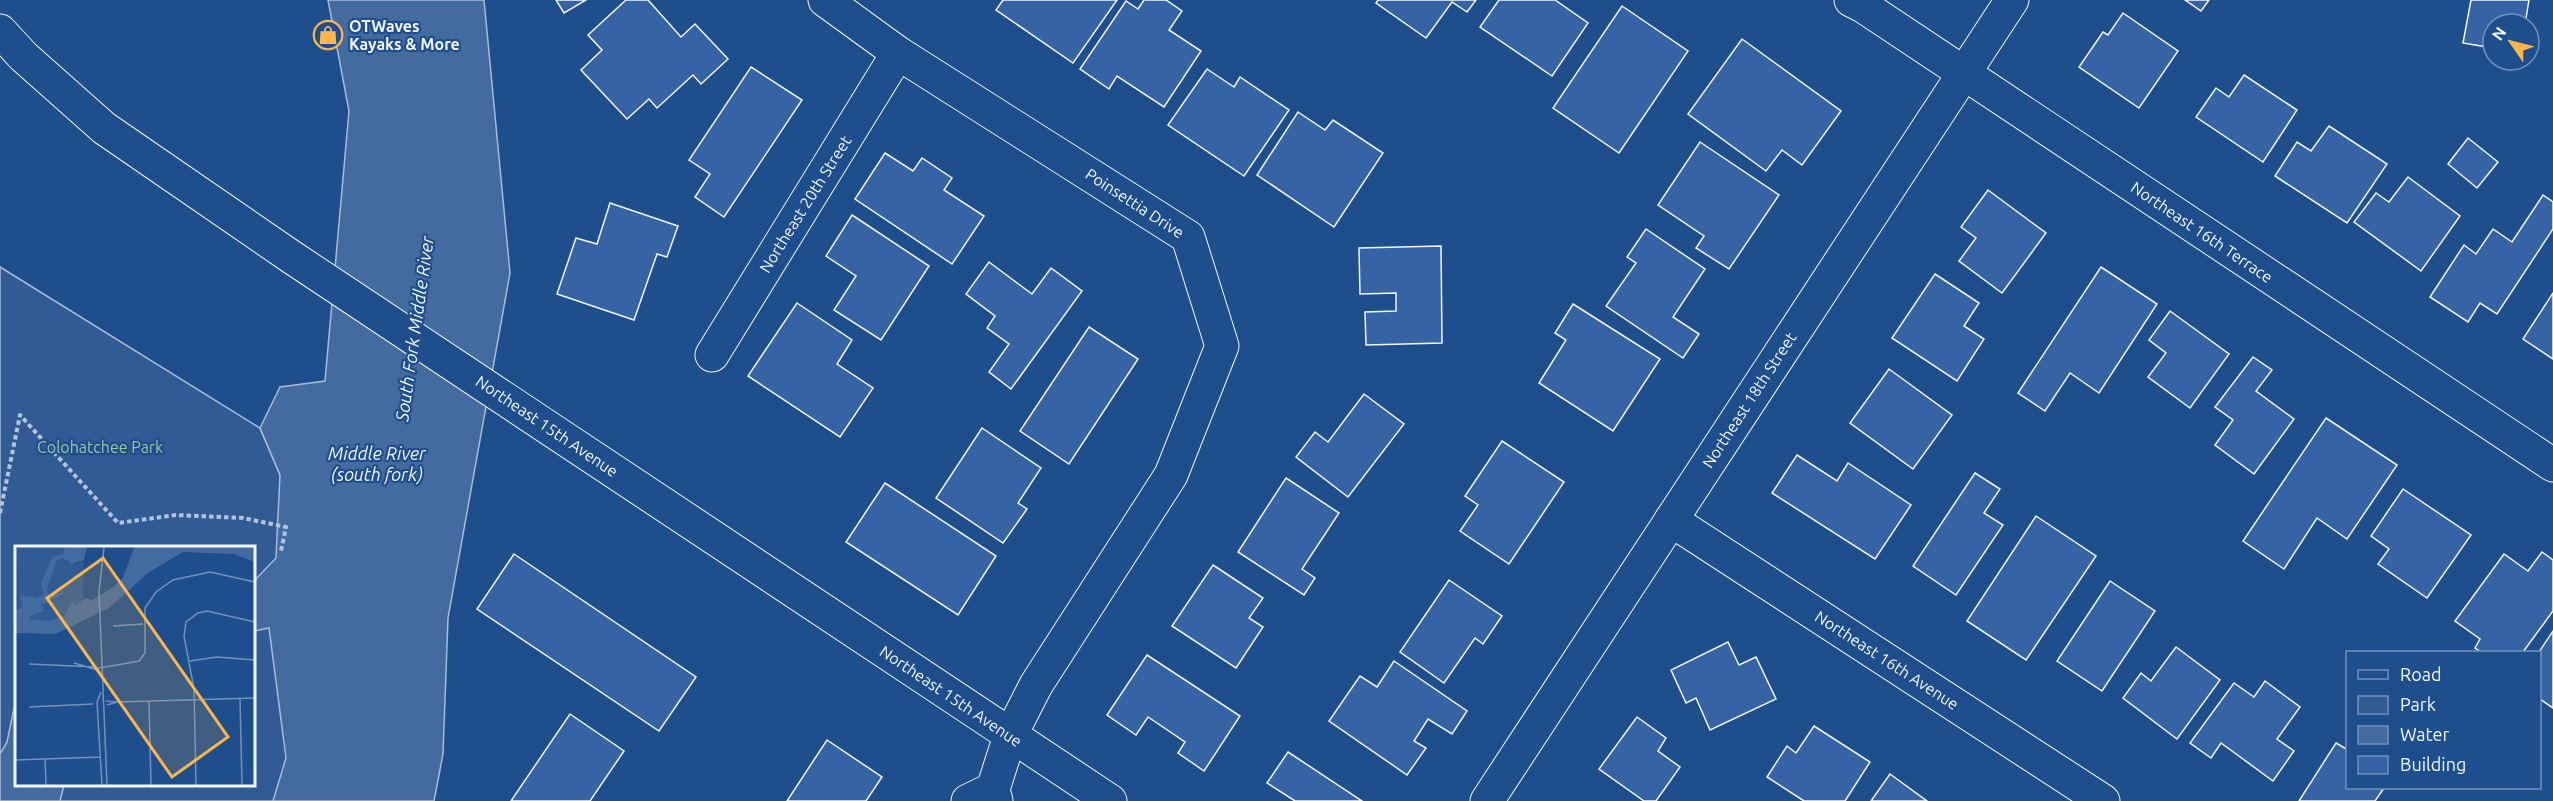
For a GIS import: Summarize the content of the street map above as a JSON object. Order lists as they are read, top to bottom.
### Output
{
  "streets": {
    "street": [
      "Poinsettia Drive",
      "Northeast 20th Street",
      "Northeast 16th Terrace",
      "Northeast 18th Street",
      "Northeast 15th Avenue",
      "Northeast 16th Avenue"
    ]
  },
  "crossings": [
    ["Poinsettia Drive", "Northeast 20th Street"],
    ["Poinsettia Drive", "Northeast 15th Avenue"],
    ["Northeast 16th Terrace", "Northeast 18th Street"],
    ["Northeast 18th Street", "Northeast 16th Avenue"]
  ],
  "water": ["South Fork Middle River", "Middle River (south fork)"],
  "parks": ["Colohatchee Park"],
  "places": {
    "shop": ["OTWaves Kayaks & More"]
  },
  "legend": [
    "Road",
    "Park",
    "Water",
    "Building"
  ],
  "north": "top left"
}
